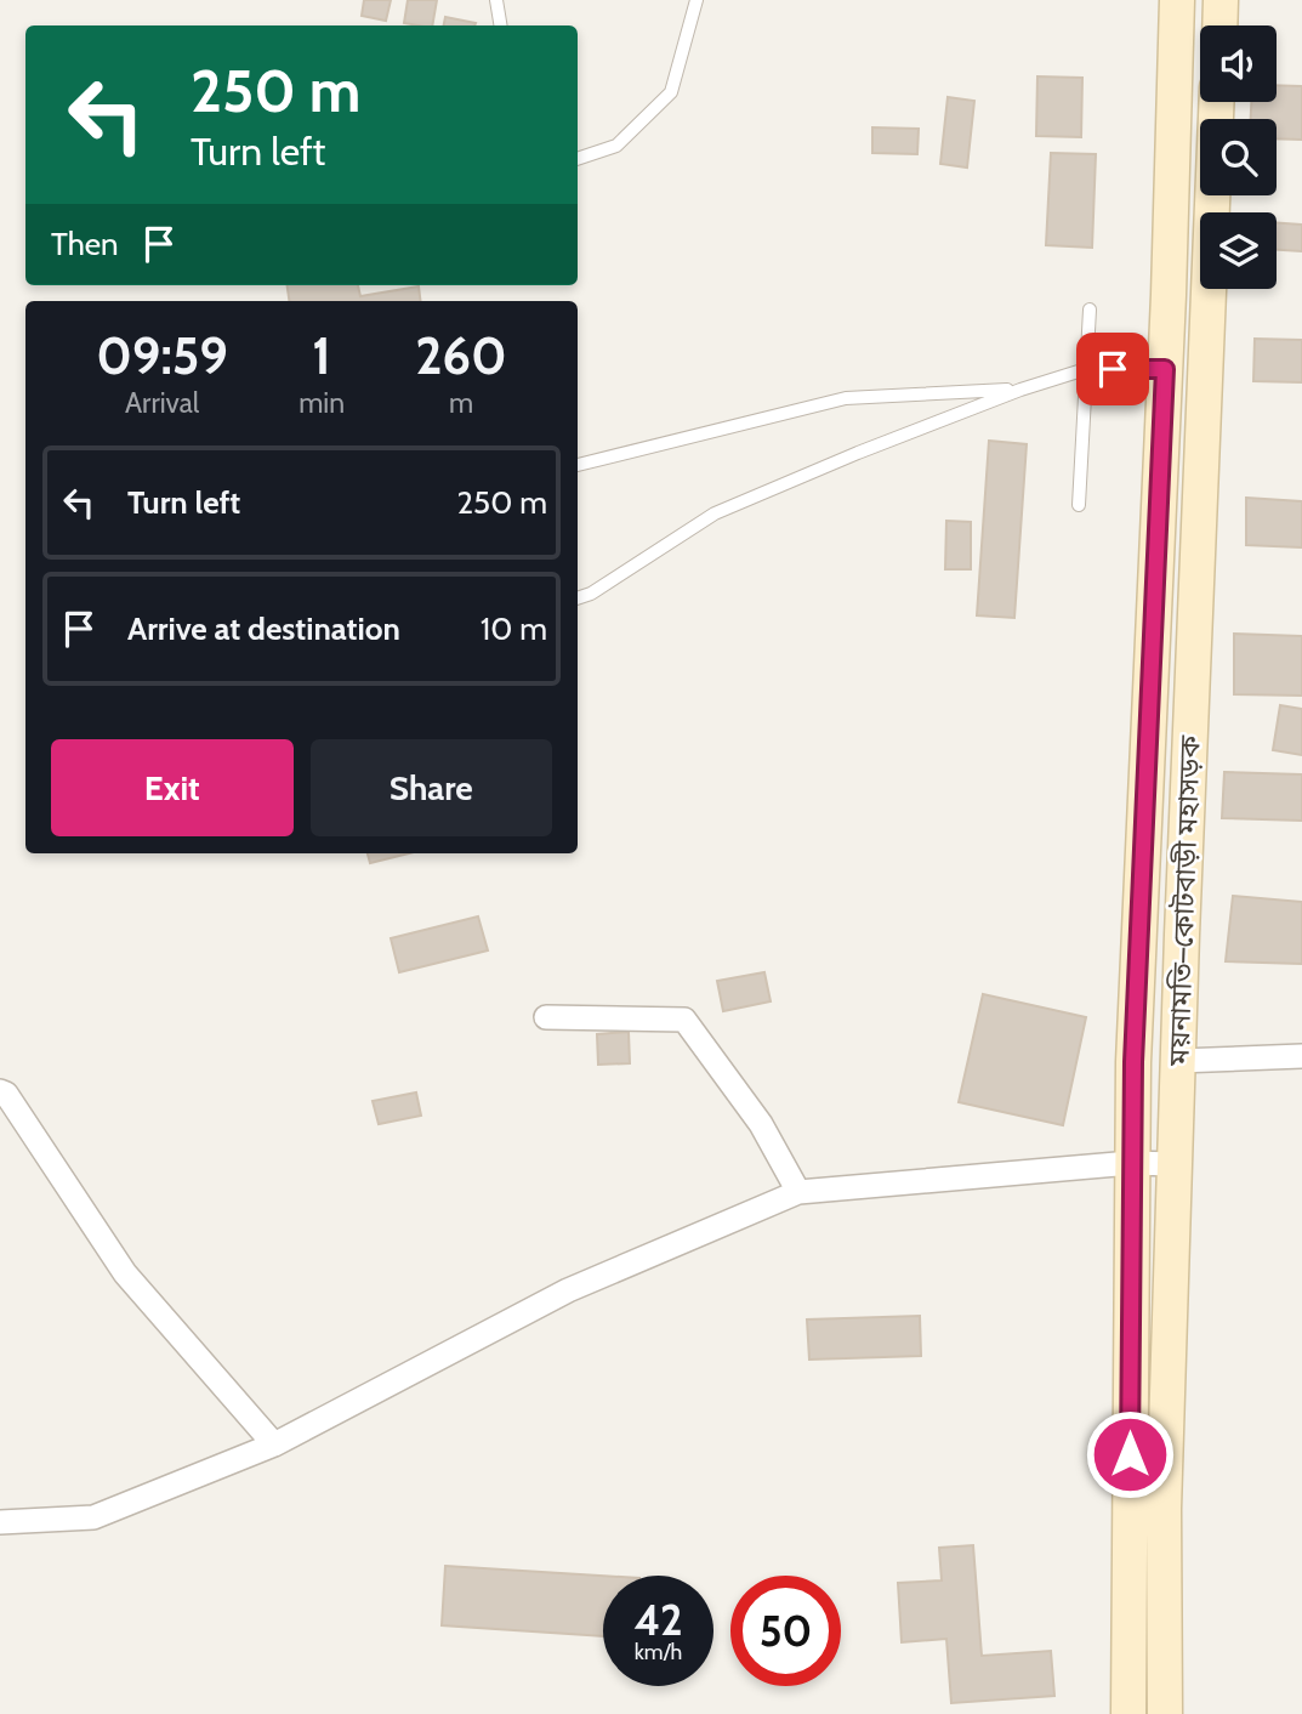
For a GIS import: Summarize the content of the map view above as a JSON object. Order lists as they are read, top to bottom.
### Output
{
  "streets": {
    "main road": ["ময়নামতি–কোটবাড়ী মহাসড়ক"]
  },
  "page": {
    "turn": ["250 m", "Turn left"],
    "then": "Then",
    "eta": [
      "09:59",
      "Arrival",
      "1",
      "min",
      "260",
      "m"
    ],
    "list": [
      {
        "name": "Turn left",
        "value": "250 m"
      },
      {
        "name": "Arrive at destination",
        "value": "10 m"
      }
    ],
    "buttons": ["Exit", "Share"],
    "speed": "42 km/h",
    "limit": "50"
  }
}
